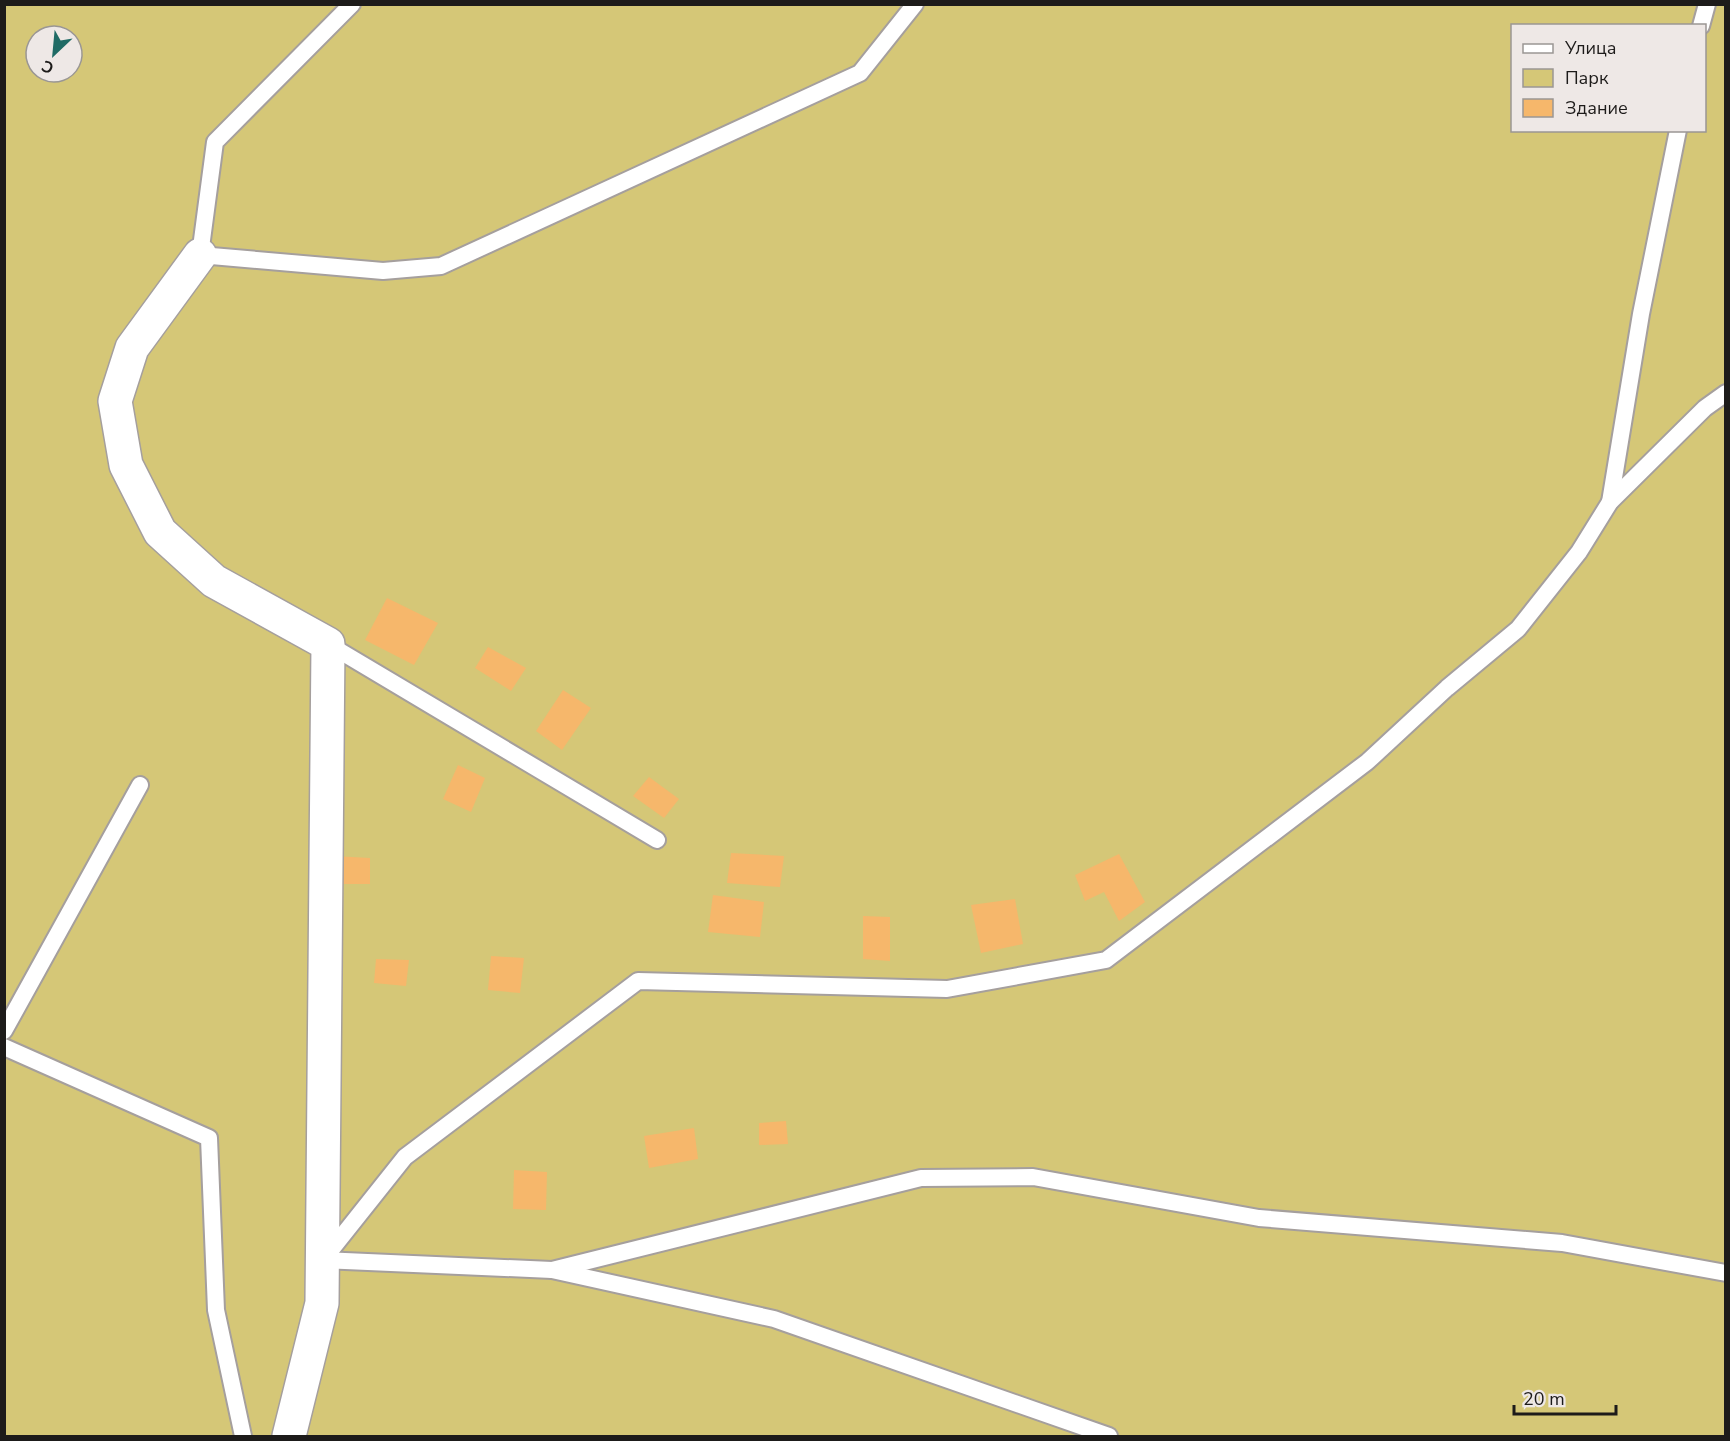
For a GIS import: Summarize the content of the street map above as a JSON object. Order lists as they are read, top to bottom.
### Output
{
  "legend": ["Улица", "Парк", "Здание"],
  "scale_bar": "20 m",
  "north": "bottom left"
}
